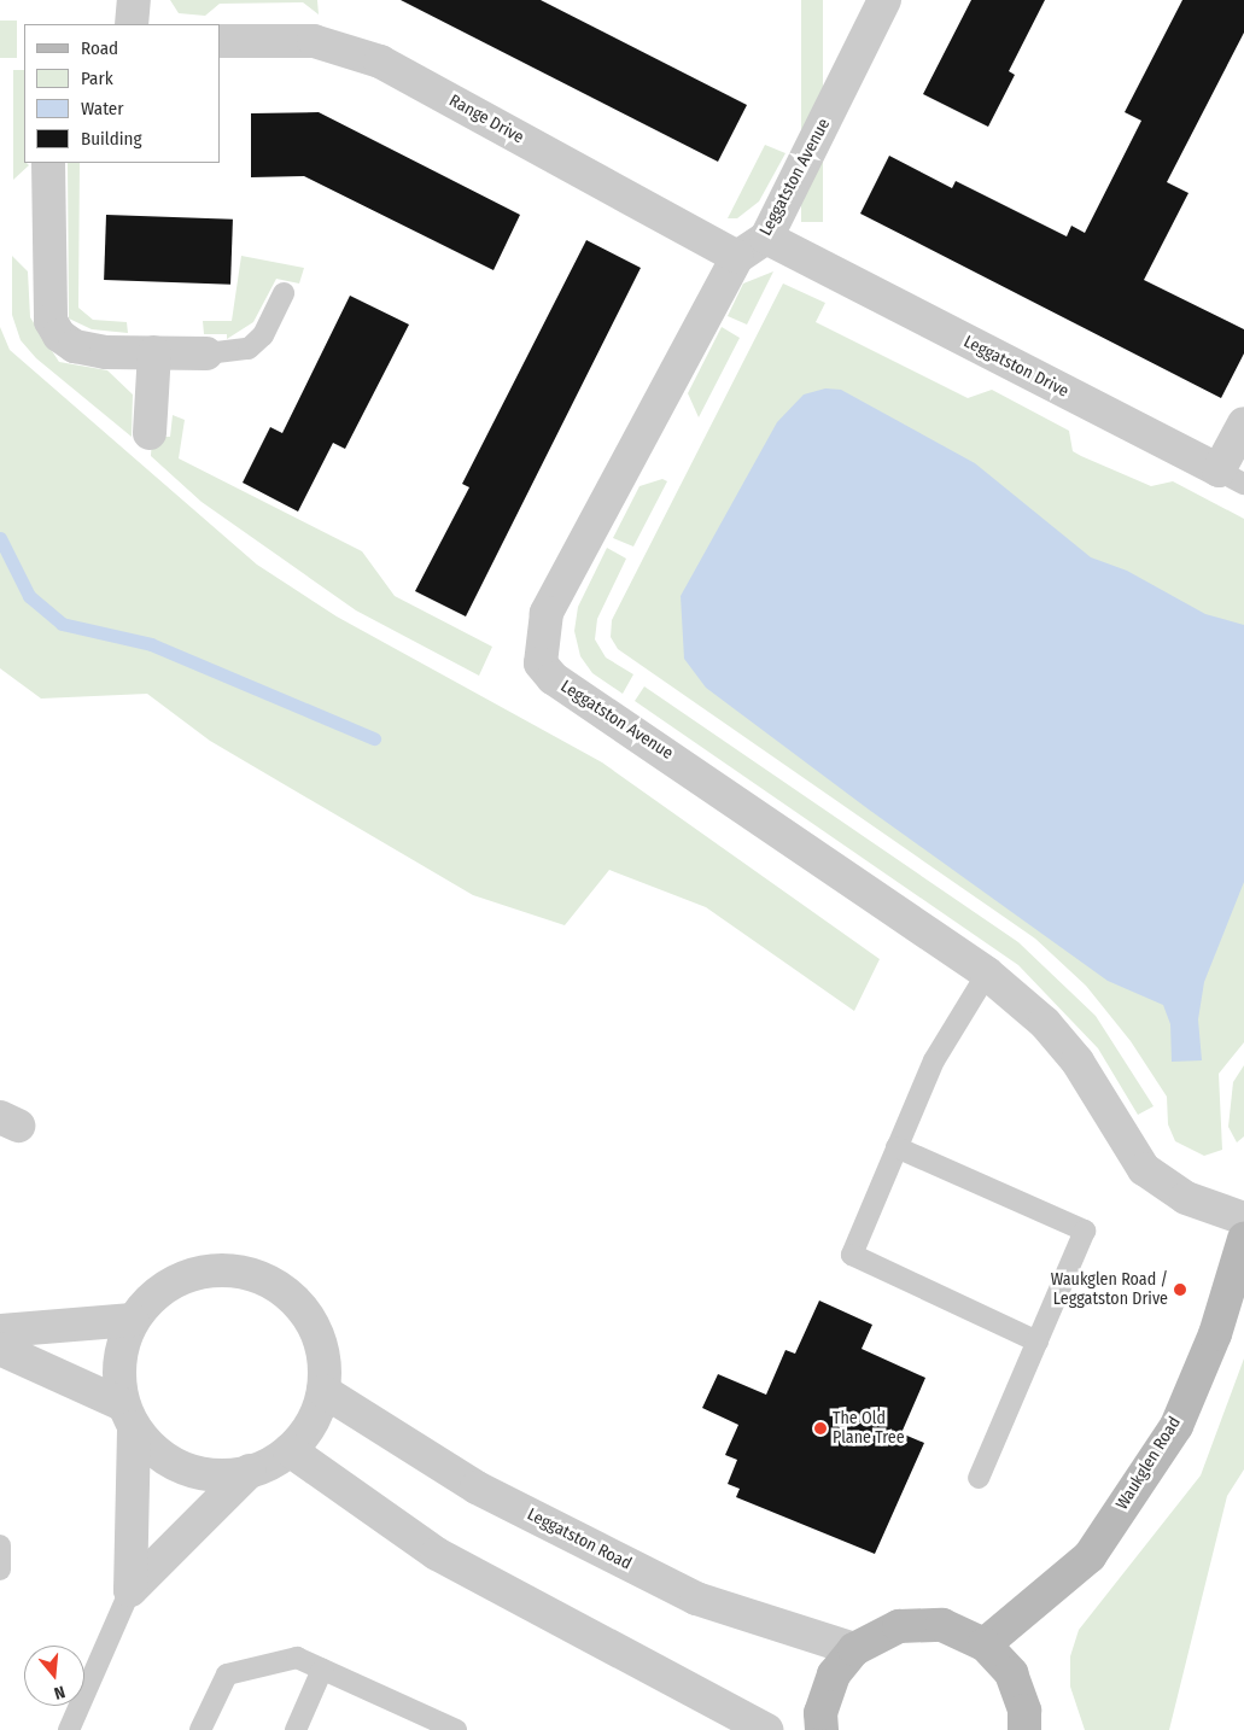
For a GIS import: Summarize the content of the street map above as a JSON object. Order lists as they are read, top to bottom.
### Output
{
  "streets": {
    "street": [
      "Range Drive",
      "Leggatston Avenue",
      "Leggatston Drive",
      "Waukglen Road",
      "Leggatston Road"
    ]
  },
  "crossings": [
    ["Range Drive", "Leggatston Avenue"],
    ["Leggatston Avenue", "Leggatston Drive"]
  ],
  "places": ["Waukglen Road / Leggatston Drive", "The Old Plane Tree"],
  "legend": [
    "Road",
    "Park",
    "Water",
    "Building"
  ],
  "north": "bottom"
}
